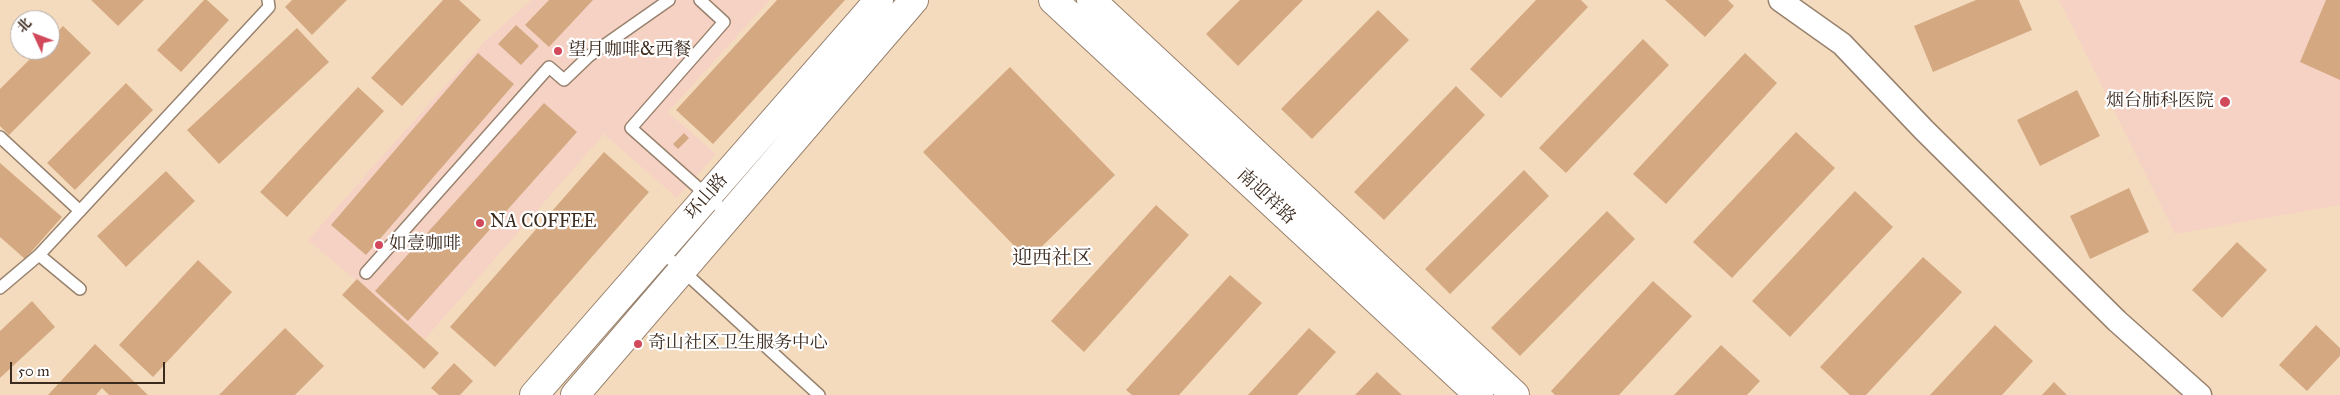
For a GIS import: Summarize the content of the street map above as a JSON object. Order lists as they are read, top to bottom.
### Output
{
  "streets": {
    "main road": ["环山路", "南迎祥路"]
  },
  "districts": ["迎西社区"],
  "places": [
    "望月咖啡&西餐",
    "烟台肺科医院",
    "NA COFFEE",
    "如壹咖啡",
    "奇山社区卫生服务中心"
  ],
  "scale_bar": "50 m",
  "north": "top left"
}
